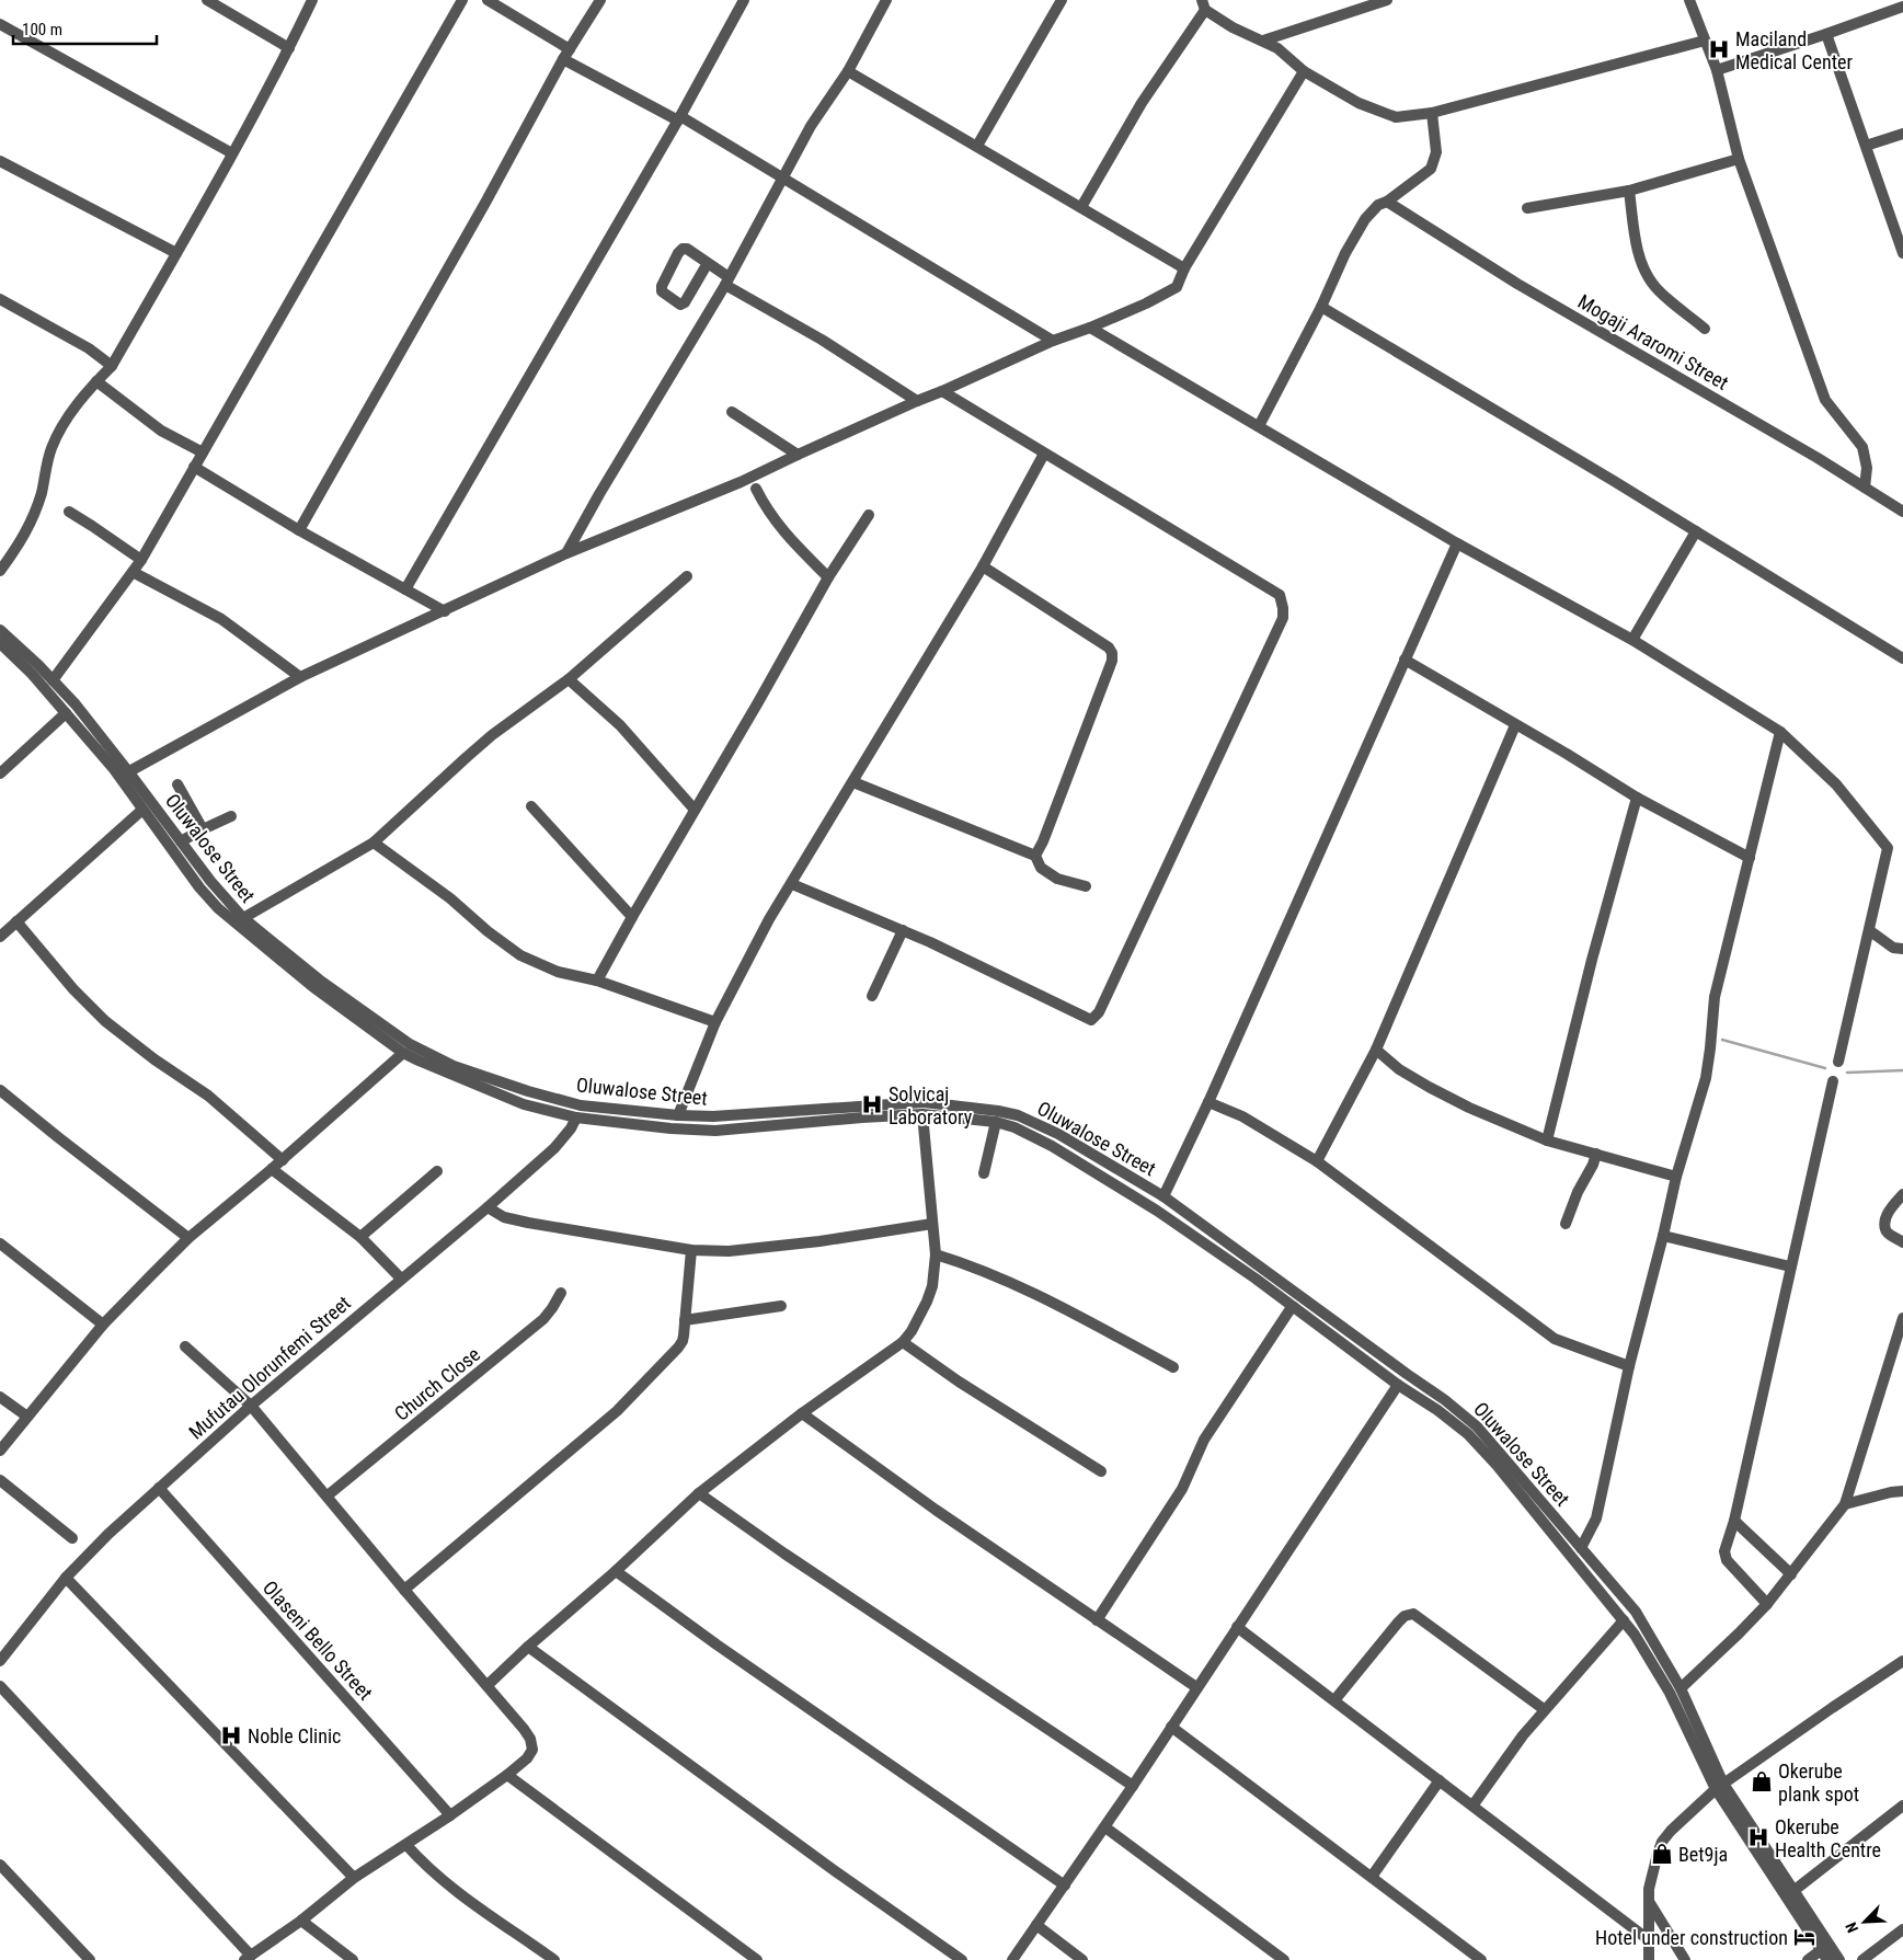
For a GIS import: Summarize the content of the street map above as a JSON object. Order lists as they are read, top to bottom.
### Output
{
  "streets": {
    "street": [
      "Mogaji Araromi Street",
      "Oluwalose Street",
      "Mufutau Olorunfemi Street",
      "Church Close",
      "Olaseni Bello Street"
    ]
  },
  "crossings": [
    ["Oluwalose Street", "Mufutau Olorunfemi Street"],
    ["Mufutau Olorunfemi Street", "Olaseni Bello Street"]
  ],
  "places": {
    "hospital": [
      "Maciland Medical Center",
      "Solvicaj Laboratory",
      "Noble Clinic",
      "Okerube Health Centre"
    ],
    "shop": ["Okerube plank spot", "Bet9ja"],
    "hotel": ["Hotel under construction"]
  },
  "scale_bar": "100 m",
  "north": "bottom left"
}
